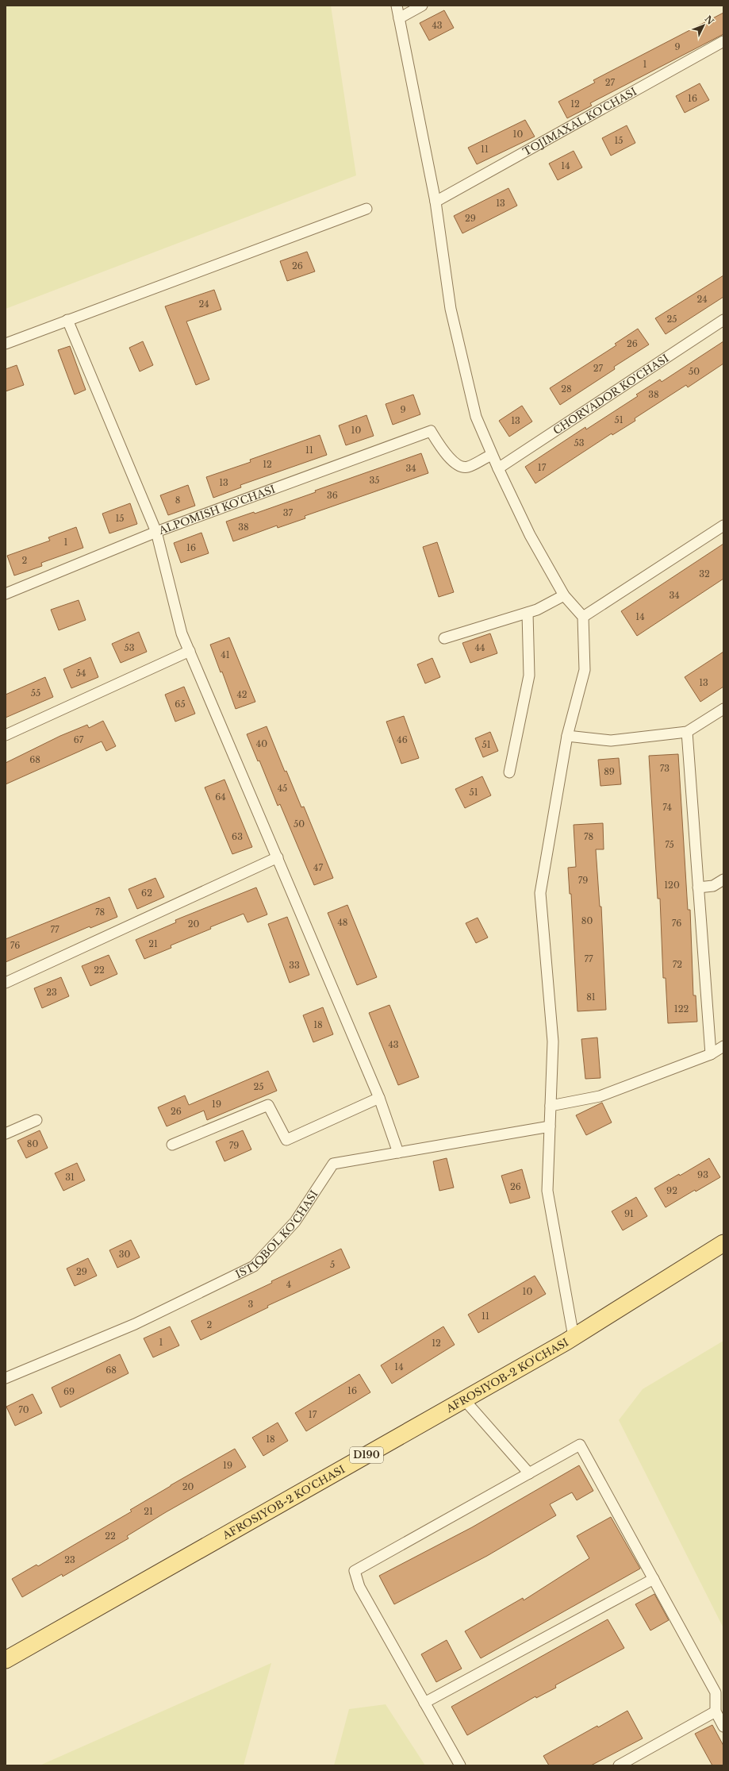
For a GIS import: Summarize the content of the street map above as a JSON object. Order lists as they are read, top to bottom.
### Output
{
  "streets": {
    "main road": ["AFROSIYOB-2 KO'CHASI", "D190"],
    "street": [
      "TOJIMAXAL KO'CHASI",
      "CHORVADOR KO'CHASI",
      "ALPOMISH KO'CHASI",
      "ISTIQBOL KO'CHASI"
    ]
  },
  "house_numbers": [
    "43",
    "9",
    "1",
    "27",
    "16",
    "12",
    "10",
    "15",
    "11",
    "14",
    "13",
    "29",
    "26",
    "24",
    "24",
    "25",
    "26",
    "27",
    "50",
    "28",
    "38",
    "9",
    "51",
    "13",
    "10",
    "53",
    "11",
    "12",
    "17",
    "34",
    "35",
    "13",
    "36",
    "8",
    "37",
    "15",
    "38",
    "1",
    "16",
    "2",
    "32",
    "34",
    "14",
    "53",
    "44",
    "41",
    "54",
    "13",
    "55",
    "42",
    "65",
    "67",
    "46",
    "40",
    "51",
    "68",
    "73",
    "89",
    "45",
    "51",
    "64",
    "74",
    "50",
    "63",
    "78",
    "75",
    "47",
    "79",
    "120",
    "62",
    "78",
    "80",
    "48",
    "76",
    "20",
    "77",
    "21",
    "76",
    "77",
    "72",
    "33",
    "22",
    "23",
    "81",
    "122",
    "18",
    "43",
    "25",
    "19",
    "26",
    "80",
    "79",
    "93",
    "31",
    "26",
    "92",
    "91",
    "30",
    "5",
    "29",
    "4",
    "10",
    "3",
    "11",
    "2",
    "1",
    "12",
    "14",
    "68",
    "16",
    "69",
    "70",
    "17",
    "18",
    "19",
    "20",
    "21",
    "22",
    "23"
  ],
  "north": "top right"
}
